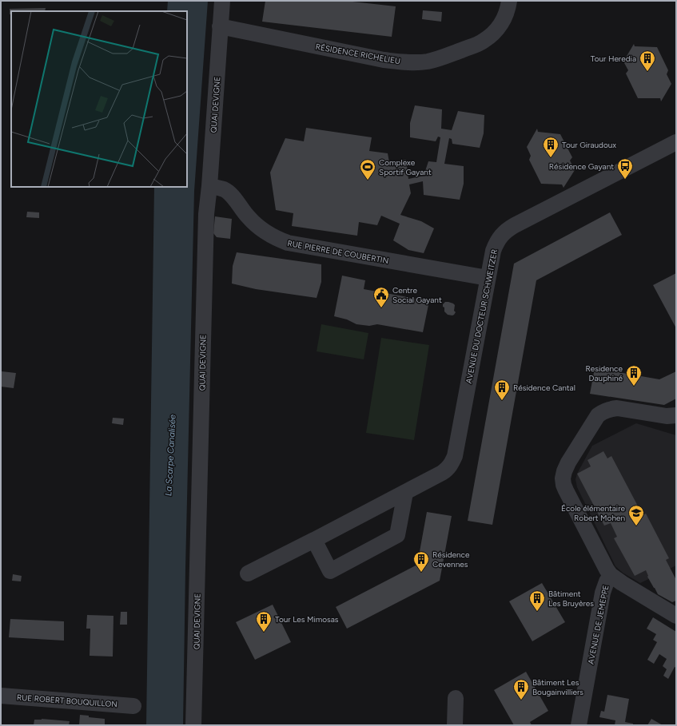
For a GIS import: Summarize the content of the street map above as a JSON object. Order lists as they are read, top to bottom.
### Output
{
  "streets": {
    "street": [
      "RÉSIDENCE RICHELIEU",
      "QUAI DEVIGNE",
      "RUE PIERRE DE COUBERTIN",
      "AVENUE DU DOCTEUR SCHWEITZER",
      "AVENUE DE JEMEPPE",
      "RUE ROBERT BOUQUILLON"
    ]
  },
  "crossings": [
    ["RÉSIDENCE RICHELIEU", "QUAI DEVIGNE"],
    ["QUAI DEVIGNE", "RUE PIERRE DE COUBERTIN"],
    ["RUE PIERRE DE COUBERTIN", "AVENUE DU DOCTEUR SCHWEITZER"]
  ],
  "water": ["La Scarpe Canalisée"],
  "places": {
    "building": [
      "Tour Heredia",
      "Tour Giraudoux",
      "Residence Dauphiné",
      "Résidence Cantal",
      "Résidence Cevennes",
      "Bâtiment Les Bruyères",
      "Tour Les Mimosas",
      "Bâtiment Les Bougainvilliers"
    ],
    "bus stop": ["Résidence Gayant"],
    "sports": ["Complexe Sportif Gayant"],
    "public building": ["Centre Social Gayant"],
    "school or university": ["École élémentaire Robert Mohen"]
  }
}
